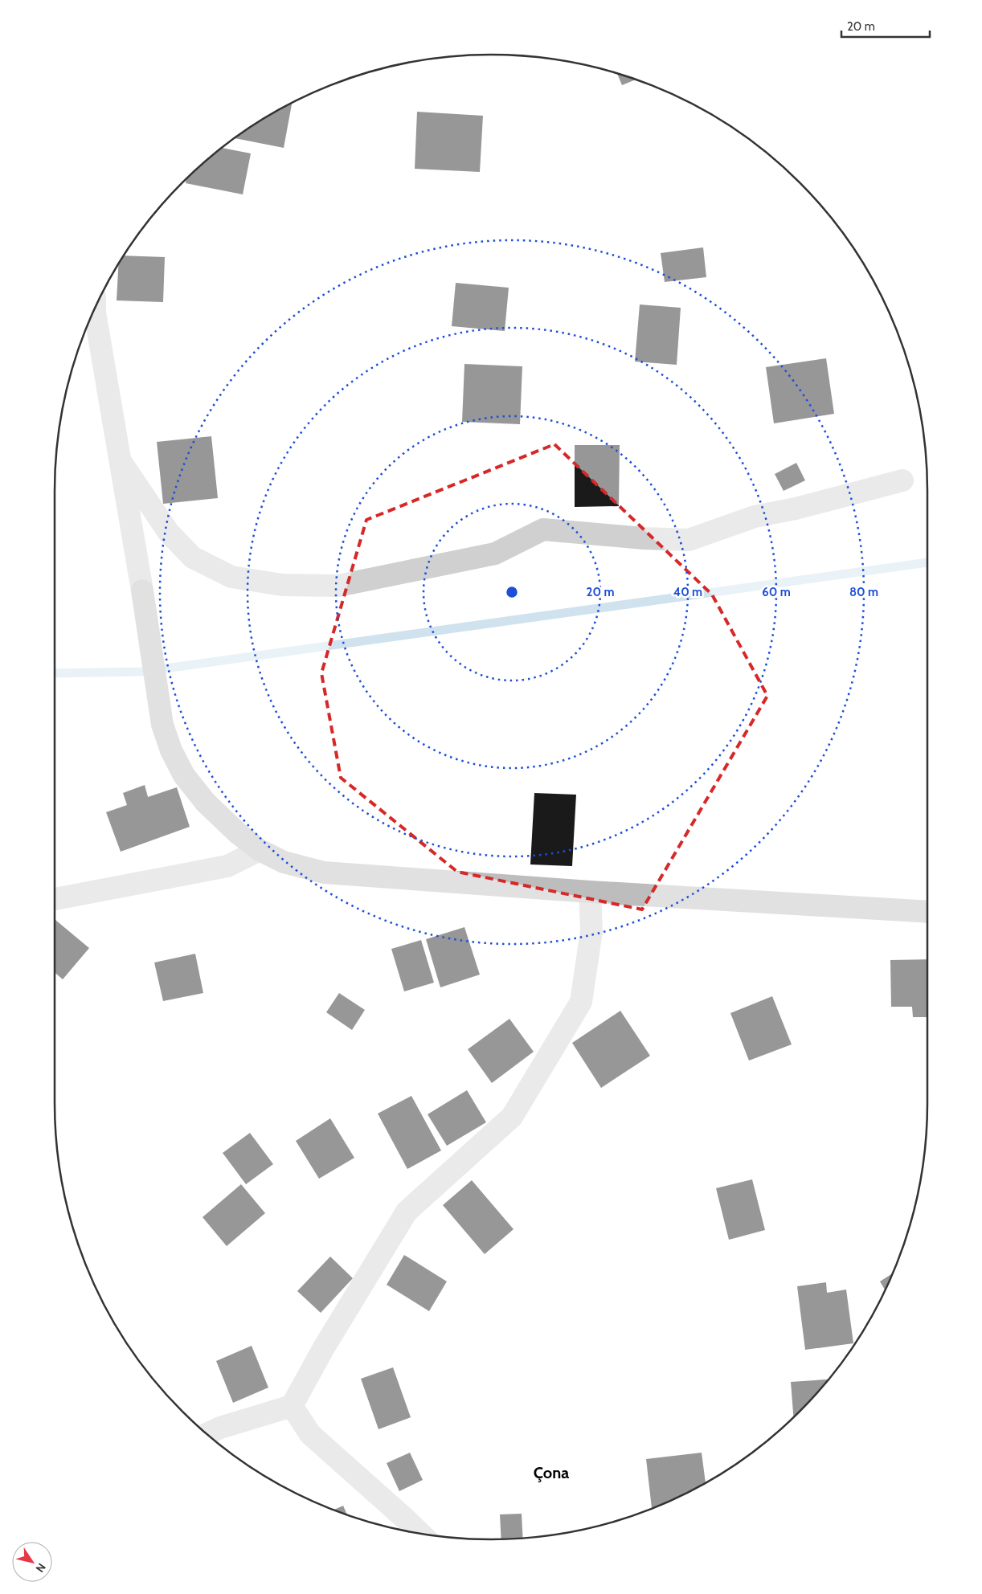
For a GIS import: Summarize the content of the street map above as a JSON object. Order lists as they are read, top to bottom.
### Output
{
  "districts": ["Çona"],
  "scale_bar": "20 m",
  "north": "bottom right",
  "rings": [
    "20 m",
    "40 m",
    "60 m",
    "80 m"
  ]
}
